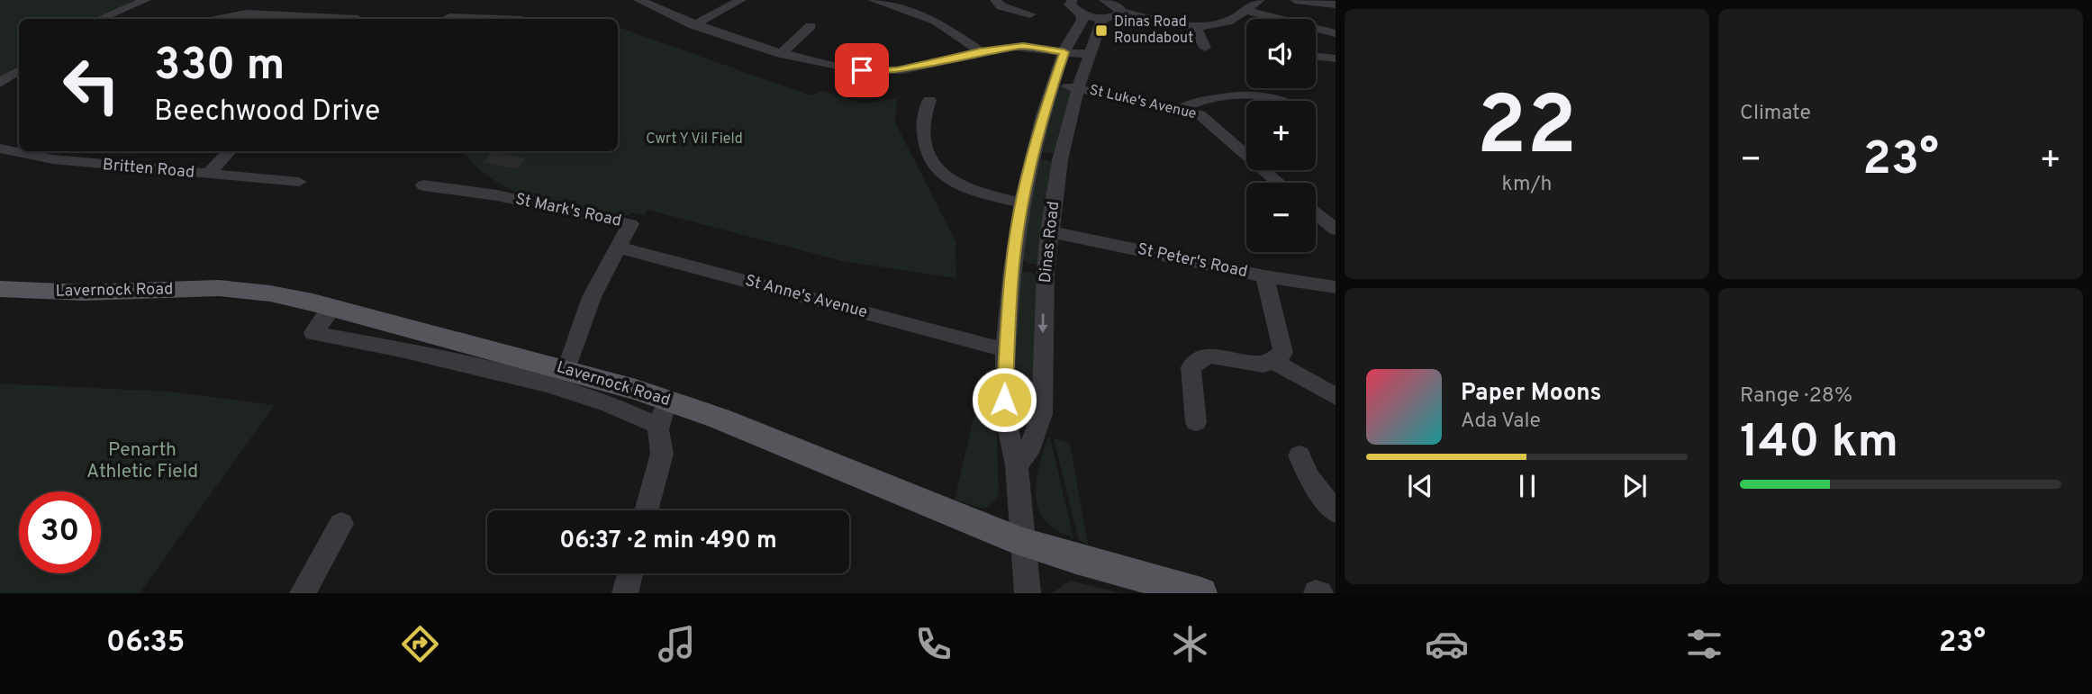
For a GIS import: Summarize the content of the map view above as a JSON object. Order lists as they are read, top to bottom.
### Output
{
  "streets": {
    "main road": ["Lavernock Road"],
    "street": [
      "St Luke's Avenue",
      "Britten Road",
      "St Mark's Road",
      "Dinas Road",
      "St Peter's Road",
      "St Anne's Avenue"
    ]
  },
  "crossings": [
    ["St Luke's Avenue", "Dinas Road"],
    ["St Mark's Road", "Lavernock Road"],
    ["St Mark's Road", "St Anne's Avenue"],
    ["Dinas Road", "St Peter's Road"],
    ["Dinas Road", "Lavernock Road"]
  ],
  "parks": ["Cwrt Y Vil Field", "Penarth Athletic Field"],
  "places": {
    "transit": ["Dinas Road Roundabout"]
  },
  "page": {
    "tile": [
      ["22", "km/h"],
      "Climate",
      ["Range · 28%", "140 km"]
    ],
    "map_buttons": ["+", "−"],
    "turn": ["330 m", "Beechwood Drive"],
    "heat": ["−", "23°", "+"],
    "song": ["Paper Moons", "Ada Vale"],
    "limit": "30",
    "trip": "06:37 · 2 min · 490 m",
    "tabs": ["06:35", "23°"]
  }
}
